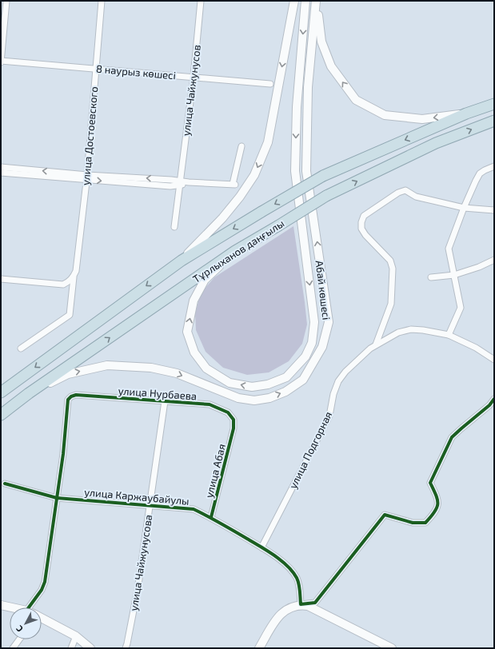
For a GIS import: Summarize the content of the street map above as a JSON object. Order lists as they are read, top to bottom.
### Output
{
  "streets": {
    "highway": ["Тұрлыханов даңғылы"],
    "main road": ["Абай көшесі"],
    "street": [
      "8 наурыз көшесі",
      "улица Чайжунусов",
      "улица Достоевского",
      "улица Нурбаева",
      "улица Подгорная",
      "улица Абая",
      "улица Каржаубайулы",
      "улица Чайжунусова"
    ]
  },
  "crossings": [
    ["8 наурыз көшесі", "улица Чайжунусов"],
    ["8 наурыз көшесі", "улица Достоевского"],
    ["Тұрлыханов даңғылы", "Абай көшесі"],
    ["улица Нурбаева", "улица Абая"],
    ["улица Нурбаева", "улица Каржаубайулы"],
    ["улица Нурбаева", "улица Чайжунусова"],
    ["улица Подгорная", "улица Каржаубайулы"],
    ["улица Абая", "улица Каржаубайулы"],
    ["улица Каржаубайулы", "улица Чайжунусова"]
  ],
  "north": "bottom left"
}
